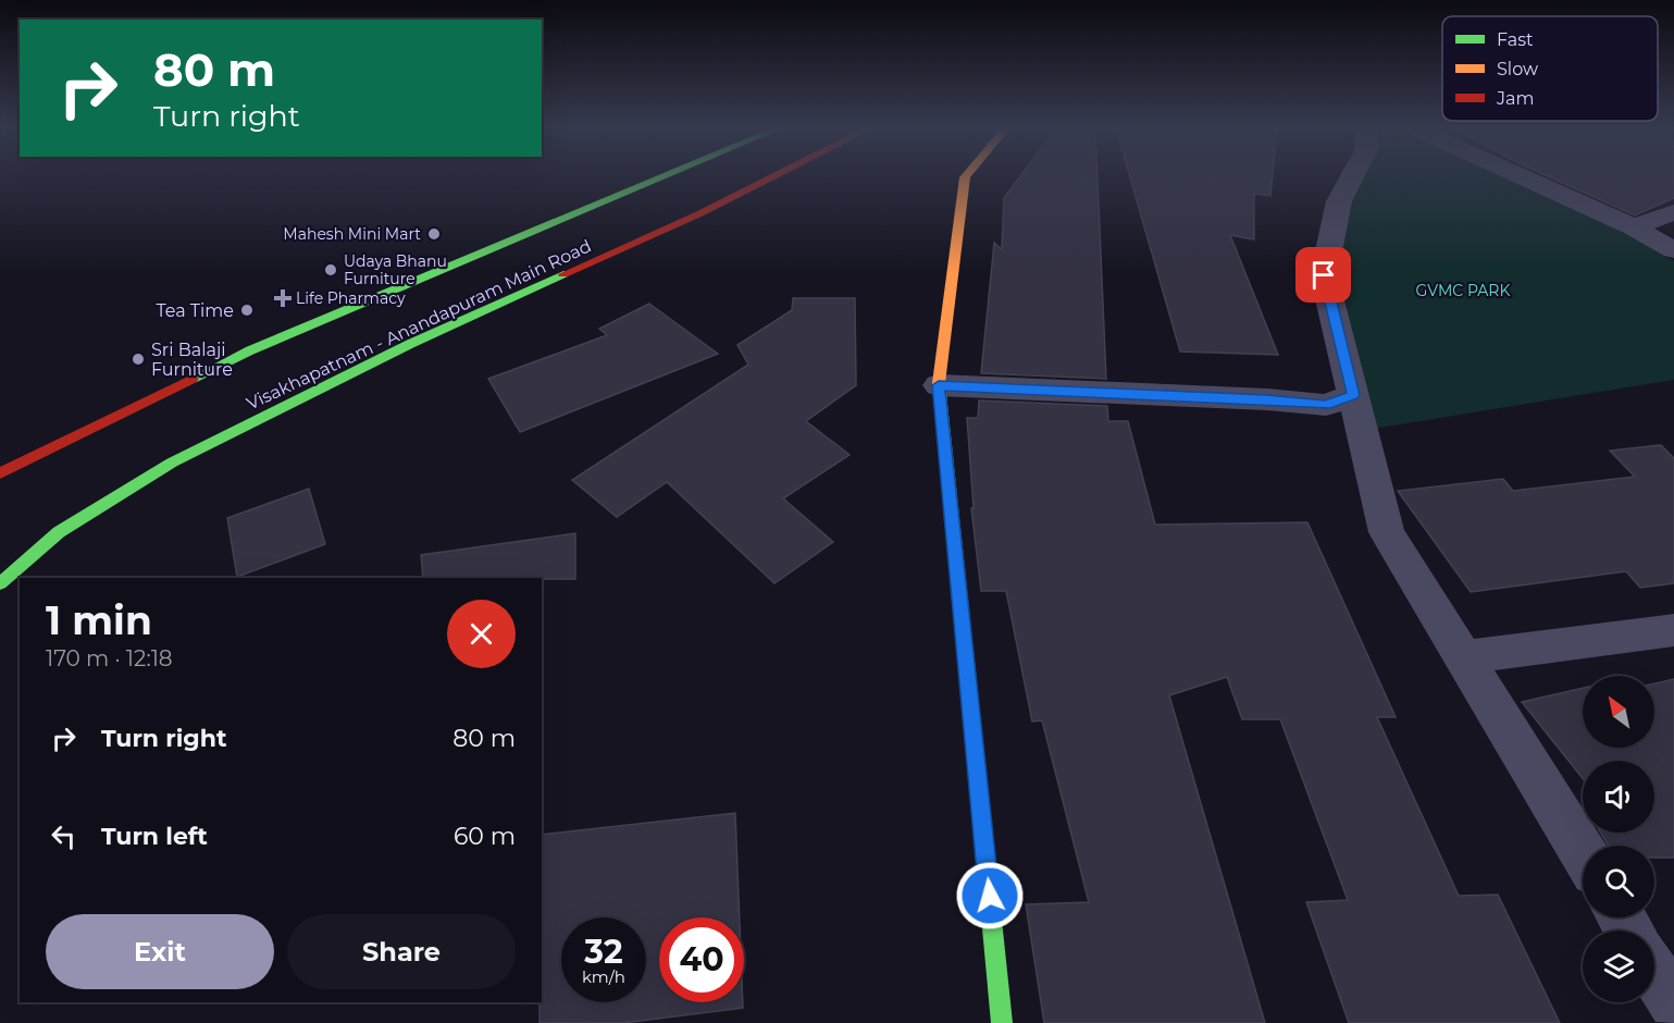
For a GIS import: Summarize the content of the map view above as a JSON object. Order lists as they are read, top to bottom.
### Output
{
  "streets": {
    "main road": ["Visakhapatnam - Anandapuram Main Road"]
  },
  "parks": ["GVMC PARK"],
  "places": {
    "other": [
      "Mahesh Mini Mart",
      "Udaya Bhanu Furniture",
      "Tea Time",
      "Sri Balaji Furniture"
    ],
    "health": ["Life Pharmacy"]
  },
  "legend": ["Fast", "Slow", "Jam"],
  "north": "top left",
  "page": {
    "turn": ["80 m", "Turn right"],
    "heading": ["1 min", "170 m · 12:18"],
    "list": [
      {
        "name": "Turn right",
        "value": "80 m"
      },
      {
        "name": "Turn left",
        "value": "60 m"
      }
    ],
    "buttons": ["Exit", "Share"],
    "speed": "32 km/h",
    "limit": "40"
  }
}
